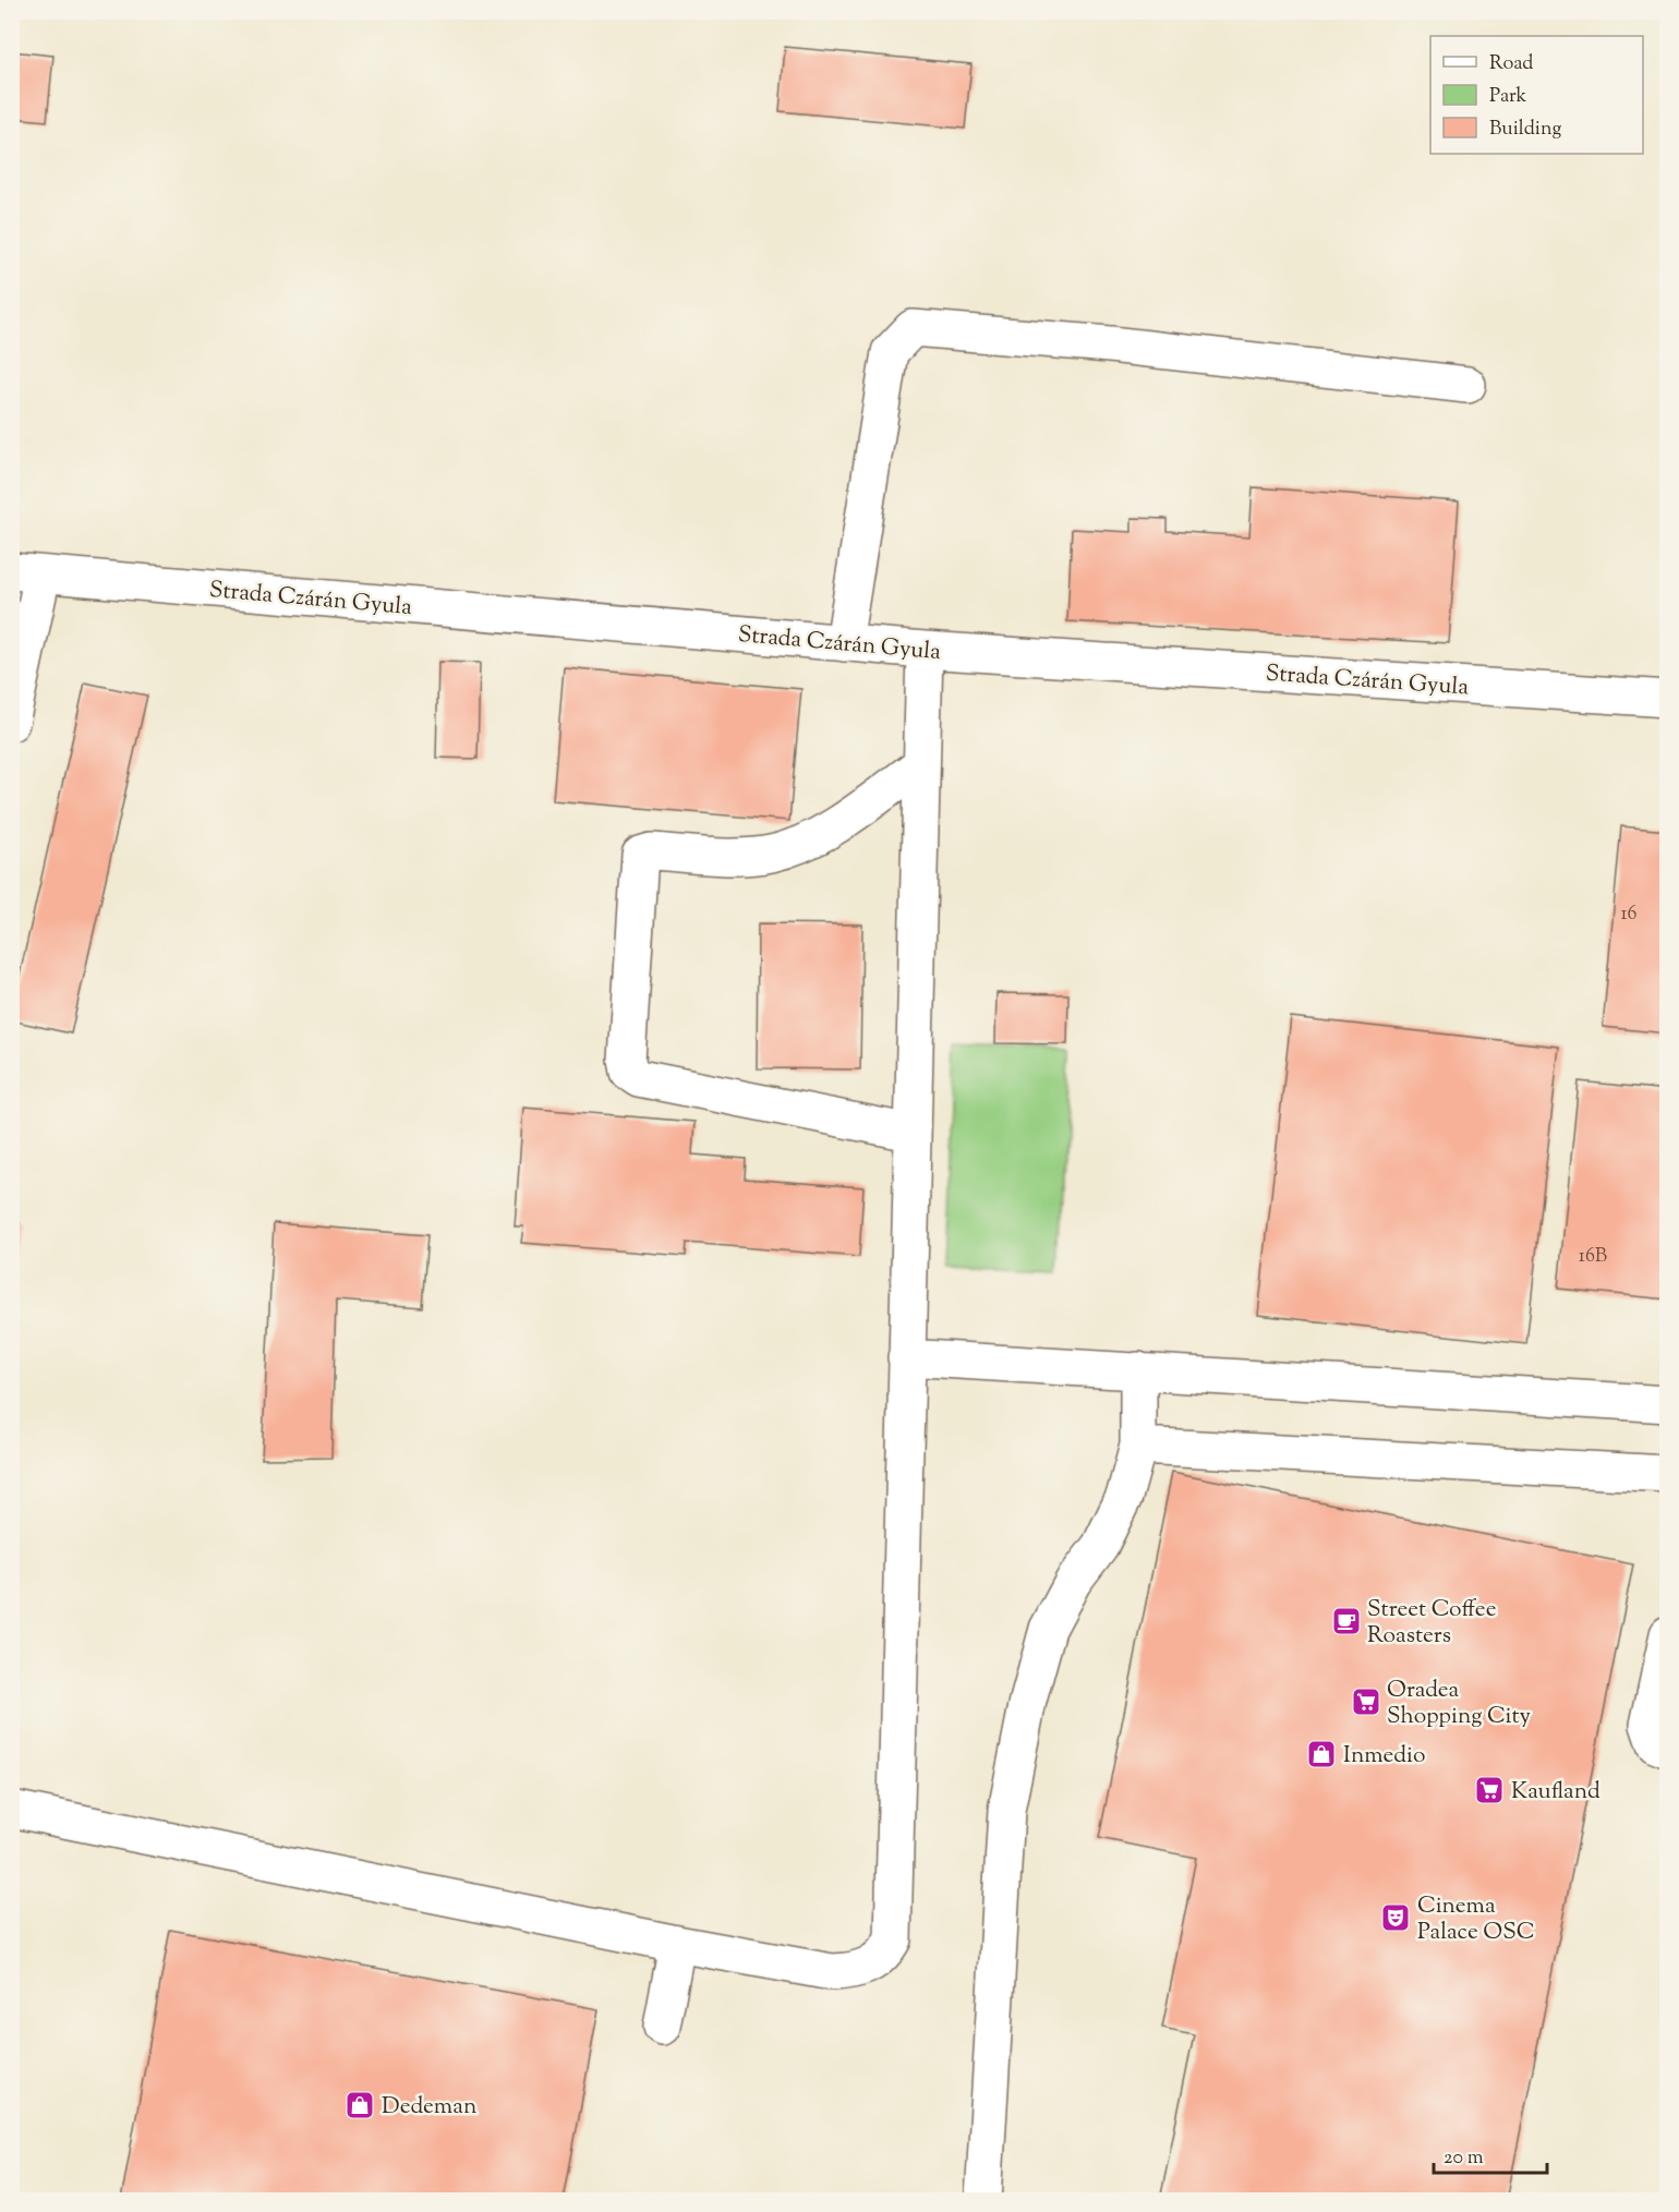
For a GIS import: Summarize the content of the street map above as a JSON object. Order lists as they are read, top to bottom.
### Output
{
  "streets": {
    "street": ["Strada Czárán Gyula"]
  },
  "places": {
    "cafe": ["Street Coffee Roasters"],
    "supermarket": ["Oradea Shopping City", "Kaufland"],
    "shop": ["Inmedio", "Dedeman"],
    "theatre": ["Cinema Palace OSC"]
  },
  "house_numbers": ["16", "16B"],
  "legend": ["Road", "Park", "Building"],
  "scale_bar": "20 m"
}
